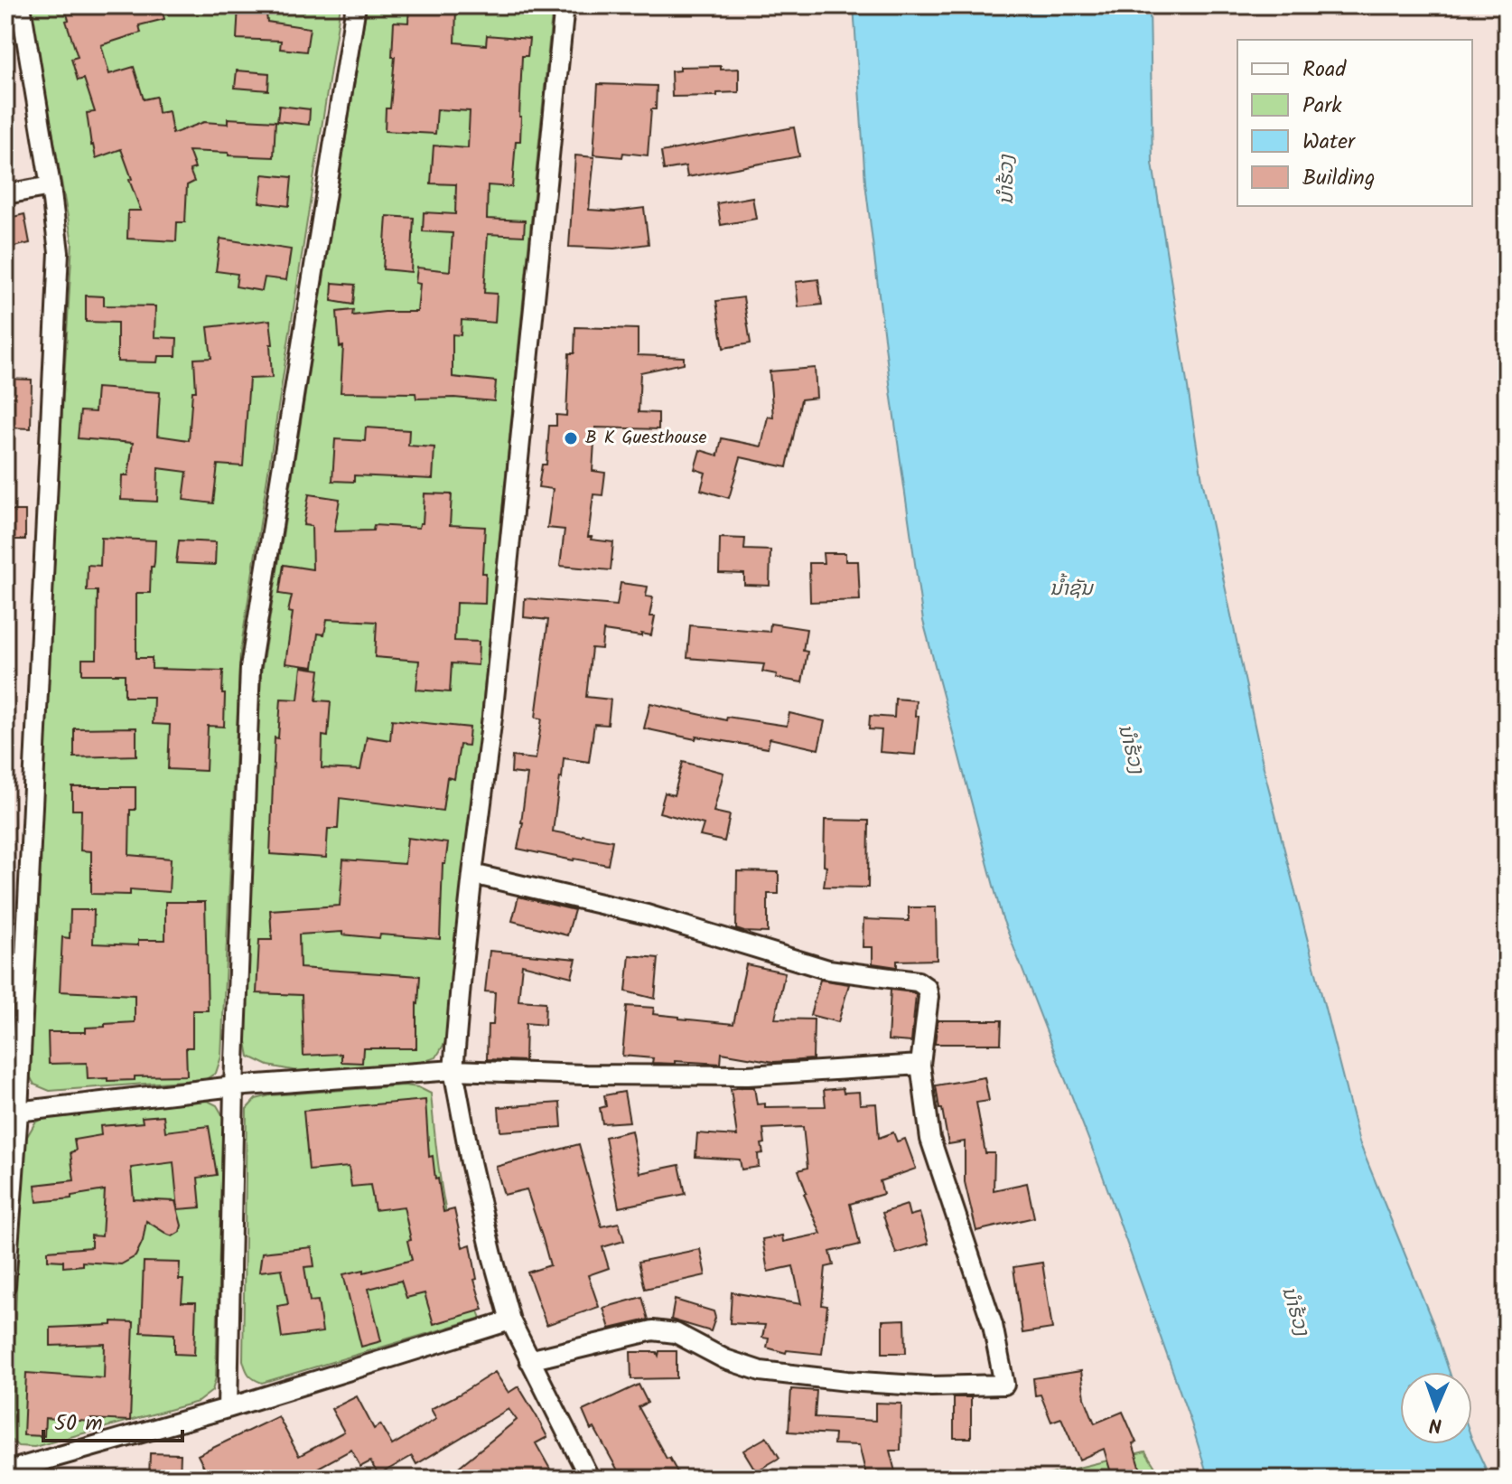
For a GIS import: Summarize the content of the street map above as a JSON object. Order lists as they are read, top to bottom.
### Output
{
  "water": ["ນຳ້ຮວງ", "ນ້ຳຊັນ"],
  "places": ["B K Guesthouse"],
  "legend": [
    "Road",
    "Park",
    "Water",
    "Building"
  ],
  "scale_bar": "50 m",
  "north": "bottom"
}
